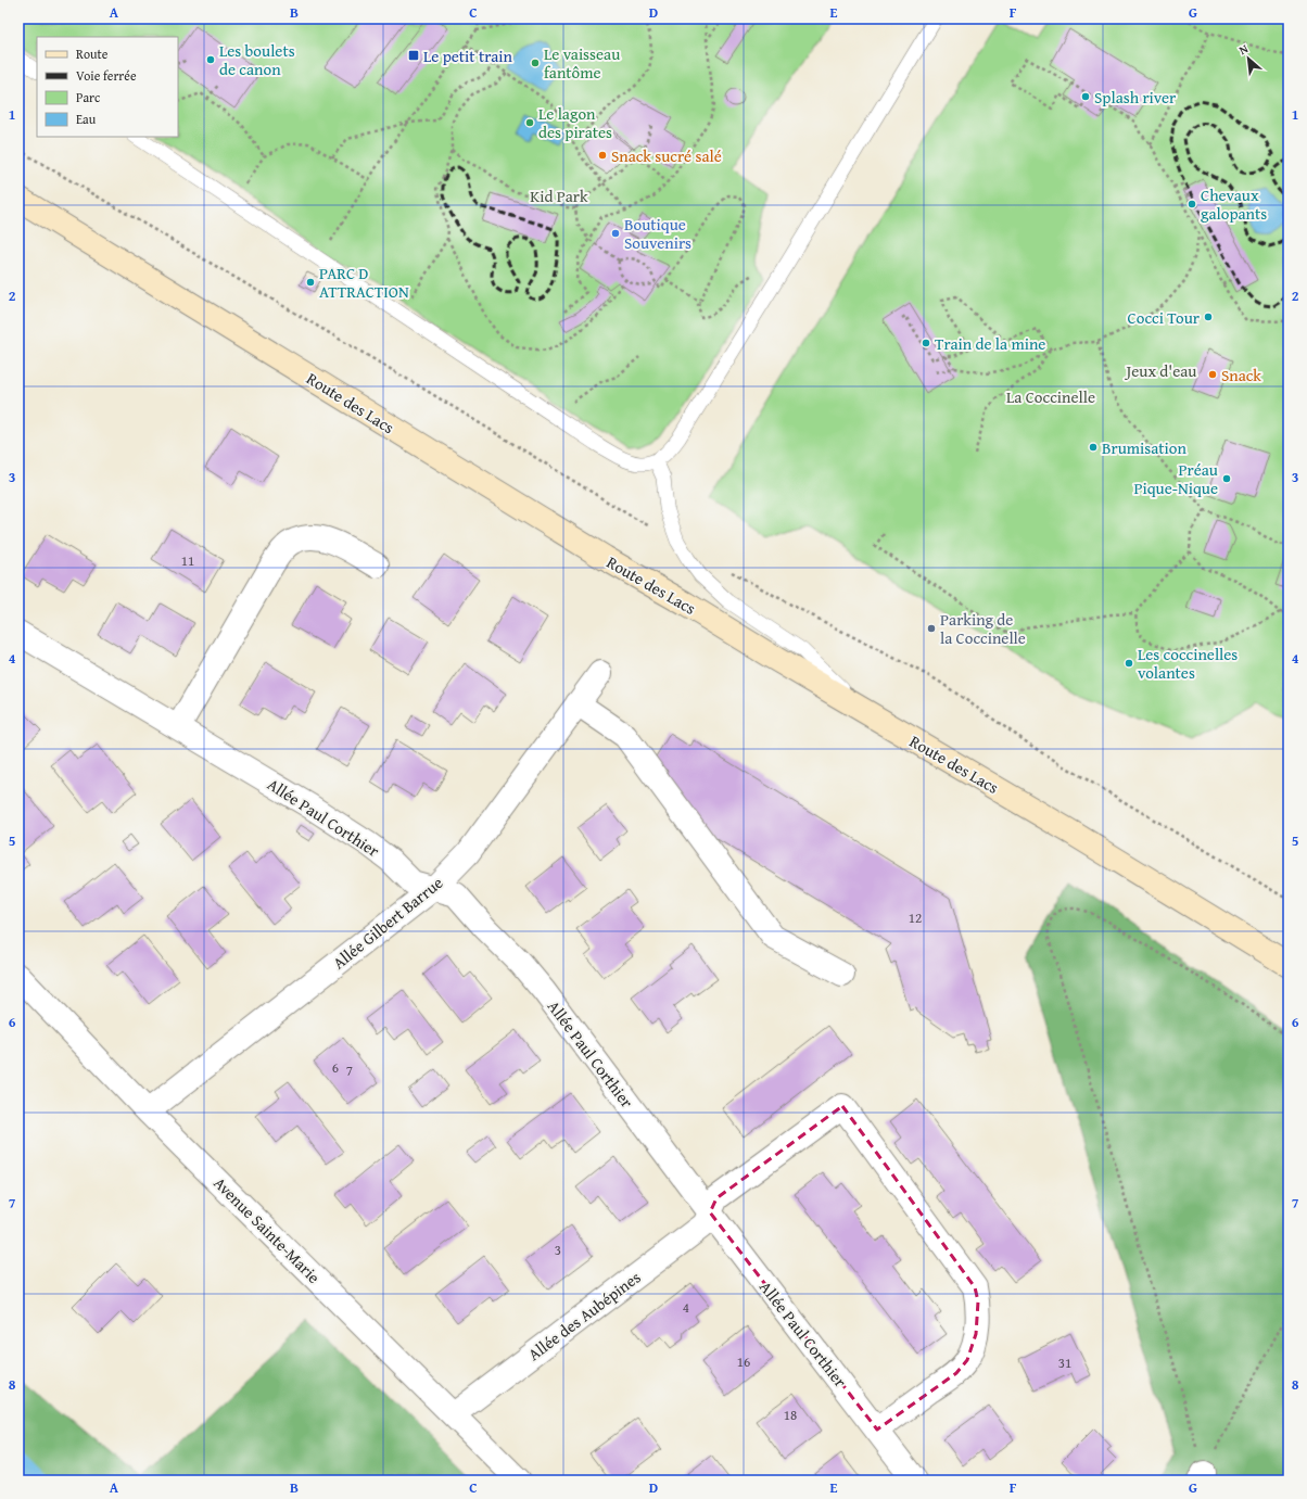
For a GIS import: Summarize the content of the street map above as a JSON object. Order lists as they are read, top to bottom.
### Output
{
  "streets": {
    "main road": ["Route des Lacs"],
    "street": [
      "Allée Paul Corthier",
      "Allée Gilbert Barrue",
      "Avenue Sainte-Marie",
      "Allée des Aubépines"
    ]
  },
  "crossings": [
    ["Allée Paul Corthier", "Allée Gilbert Barrue"],
    ["Allée Paul Corthier", "Allée des Aubépines"],
    ["Allée Gilbert Barrue", "Avenue Sainte-Marie"],
    ["Avenue Sainte-Marie", "Allée des Aubépines"]
  ],
  "parks": ["Kid Park", "Jeux d'eau", "La Coccinelle"],
  "places": {
    "transit": ["Le petit train"],
    "other": [
      "Les boulets de canon",
      "Le vaisseau fantôme",
      "Splash river",
      "Le lagon des pirates",
      "Snack sucré salé",
      "Chevaux galopants",
      "Boutique Souvenirs",
      "PARC D ATTRACTION",
      "Cocci Tour",
      "Train de la mine",
      "Snack",
      "Brumisation",
      "Préau Pique-Nique",
      "Parking de la Coccinelle",
      "Les coccinelles volantes"
    ]
  },
  "house_numbers": [
    "11",
    "12",
    "6",
    "7",
    "3",
    "4",
    "16",
    "31",
    "18"
  ],
  "legend": [
    "Route",
    "Voie ferrée",
    "Parc",
    "Eau"
  ],
  "north": "top left",
  "grid": {
    "columns": [
      "A",
      "B",
      "C",
      "D",
      "E",
      "F",
      "G"
    ],
    "rows": [
      "1",
      "2",
      "3",
      "4",
      "5",
      "6",
      "7",
      "8"
    ]
  }
}
